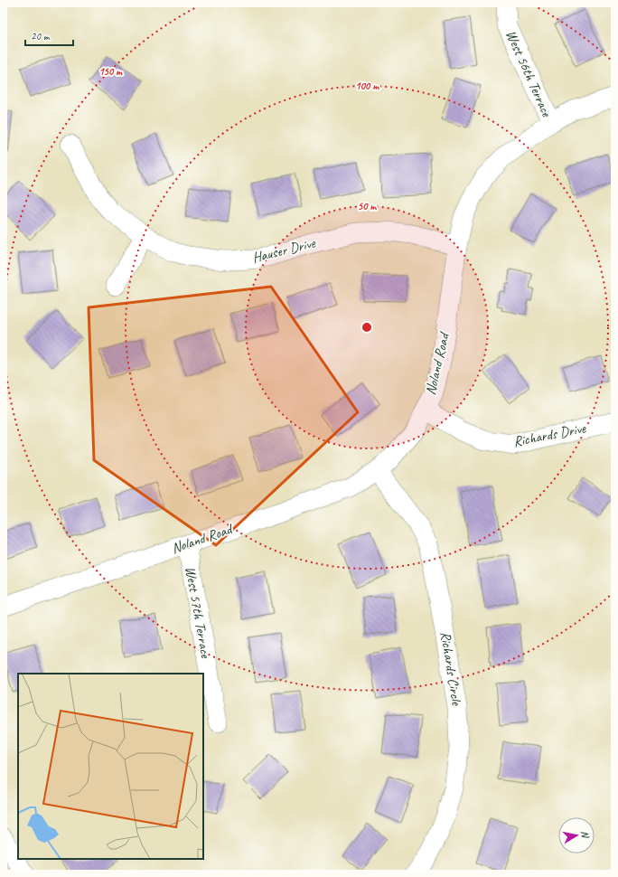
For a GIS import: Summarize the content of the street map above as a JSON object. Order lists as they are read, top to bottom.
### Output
{
  "streets": {
    "street": [
      "West 56th Terrace",
      "Hauser Drive",
      "Noland Road",
      "Richards Drive",
      "West 57th Terrace",
      "Richards Circle"
    ]
  },
  "crossings": [
    ["West 56th Terrace", "Noland Road"],
    ["Hauser Drive", "Noland Road"],
    ["Noland Road", "Richards Drive"],
    ["Noland Road", "West 57th Terrace"],
    ["Noland Road", "Richards Circle"]
  ],
  "scale_bar": "20 m",
  "north": "right",
  "rings": ["150 m", "100 m", "50 m"]
}
